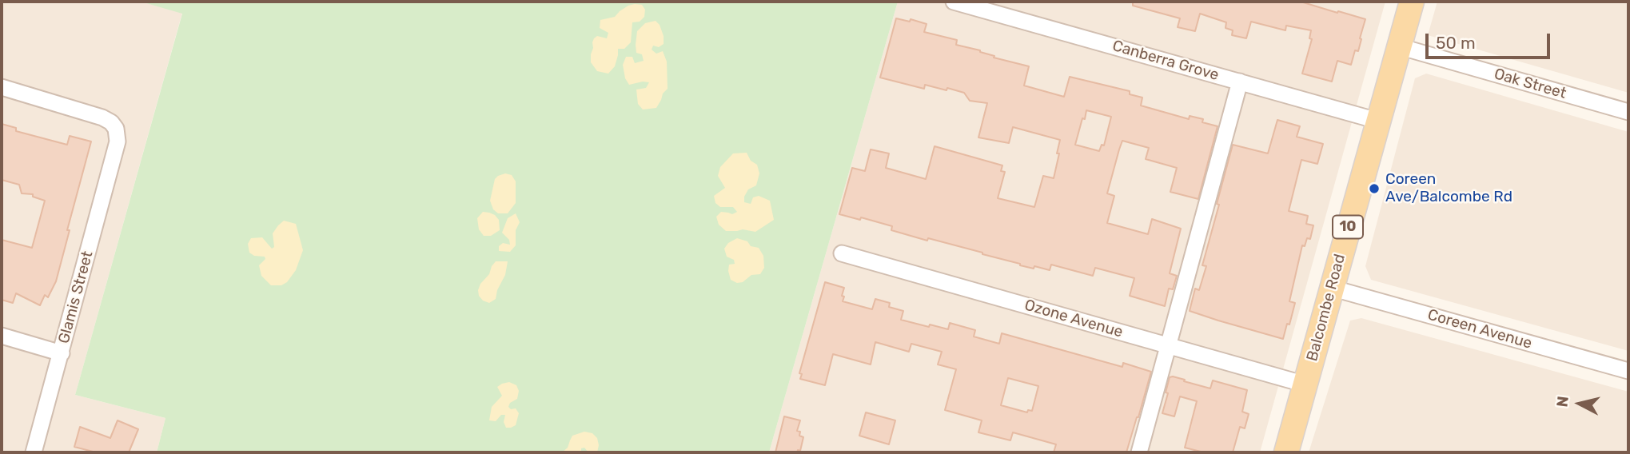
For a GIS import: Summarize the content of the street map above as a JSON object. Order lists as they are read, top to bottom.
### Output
{
  "streets": {
    "main road": ["10", "Balcombe Road"],
    "street": [
      "Canberra Grove",
      "Oak Street",
      "Glamis Street",
      "Ozone Avenue",
      "Coreen Avenue"
    ]
  },
  "crossings": [
    ["Canberra Grove", "Balcombe Road"],
    ["Oak Street", "Balcombe Road"],
    ["Balcombe Road", "Ozone Avenue"],
    ["Balcombe Road", "Coreen Avenue"]
  ],
  "places": ["Coreen Ave/Balcombe Rd"],
  "scale_bar": "50 m",
  "north": "left"
}
